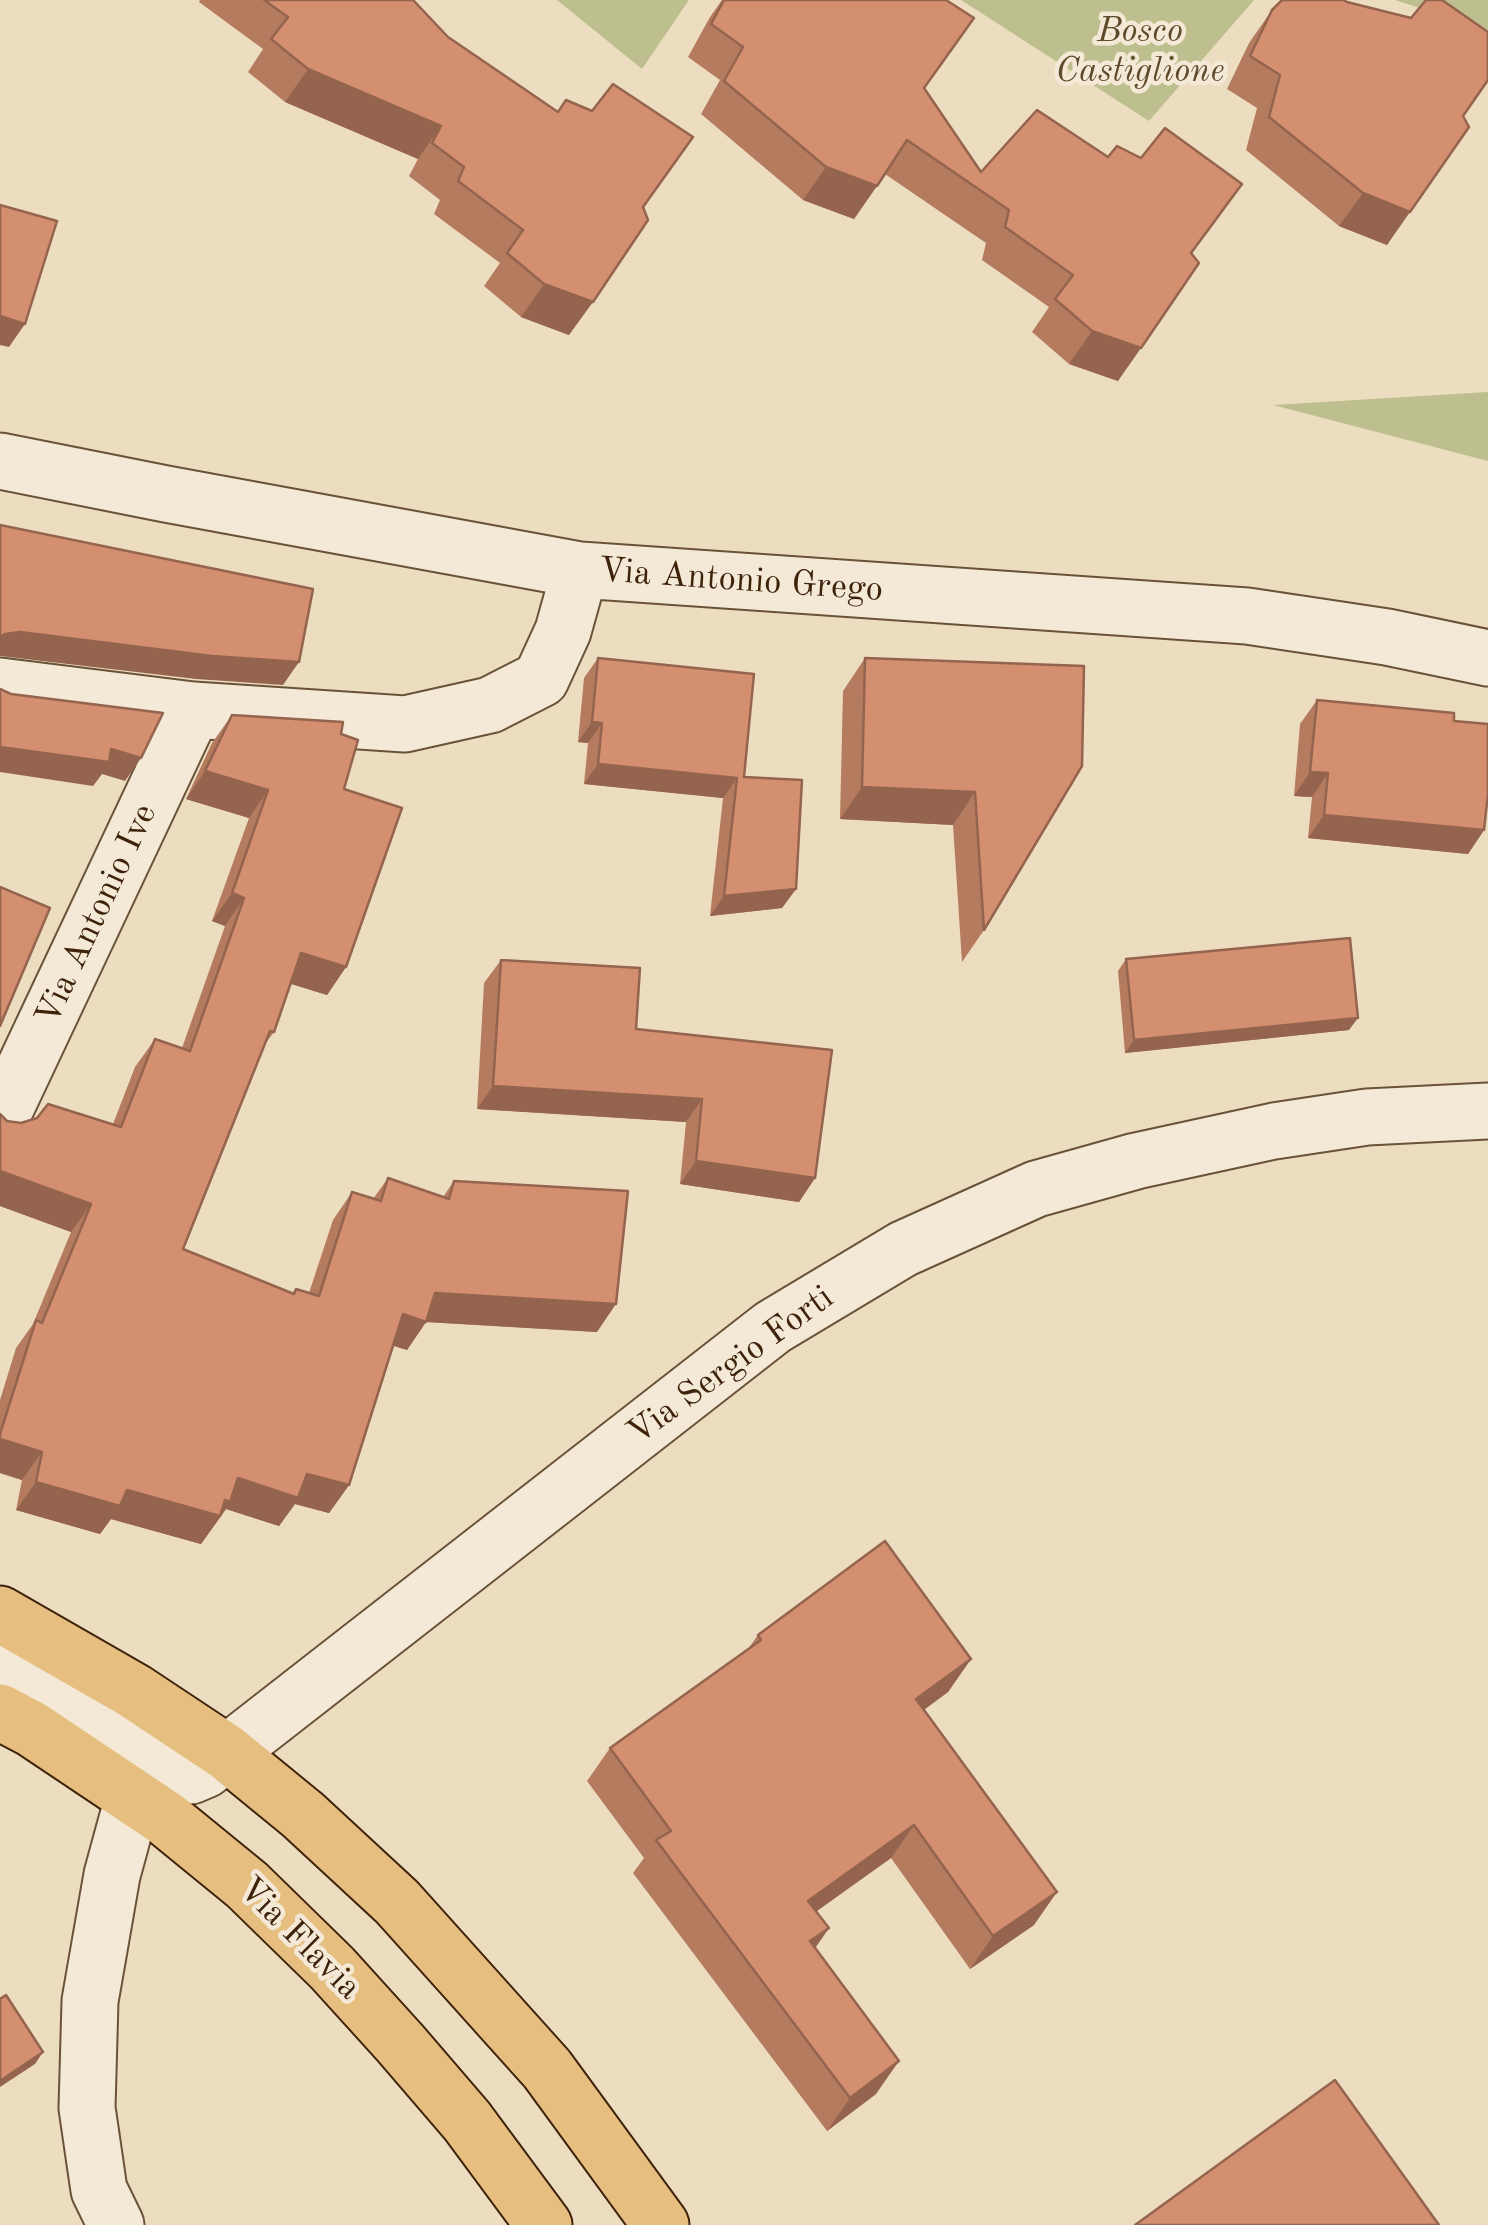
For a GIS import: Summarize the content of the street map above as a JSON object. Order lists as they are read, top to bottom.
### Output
{
  "streets": {
    "main road": ["Via Flavia"],
    "street": ["Via Antonio Grego", "Via Antonio Ive", "Via Sergio Forti"]
  },
  "parks": ["Bosco Castiglione"]
}
